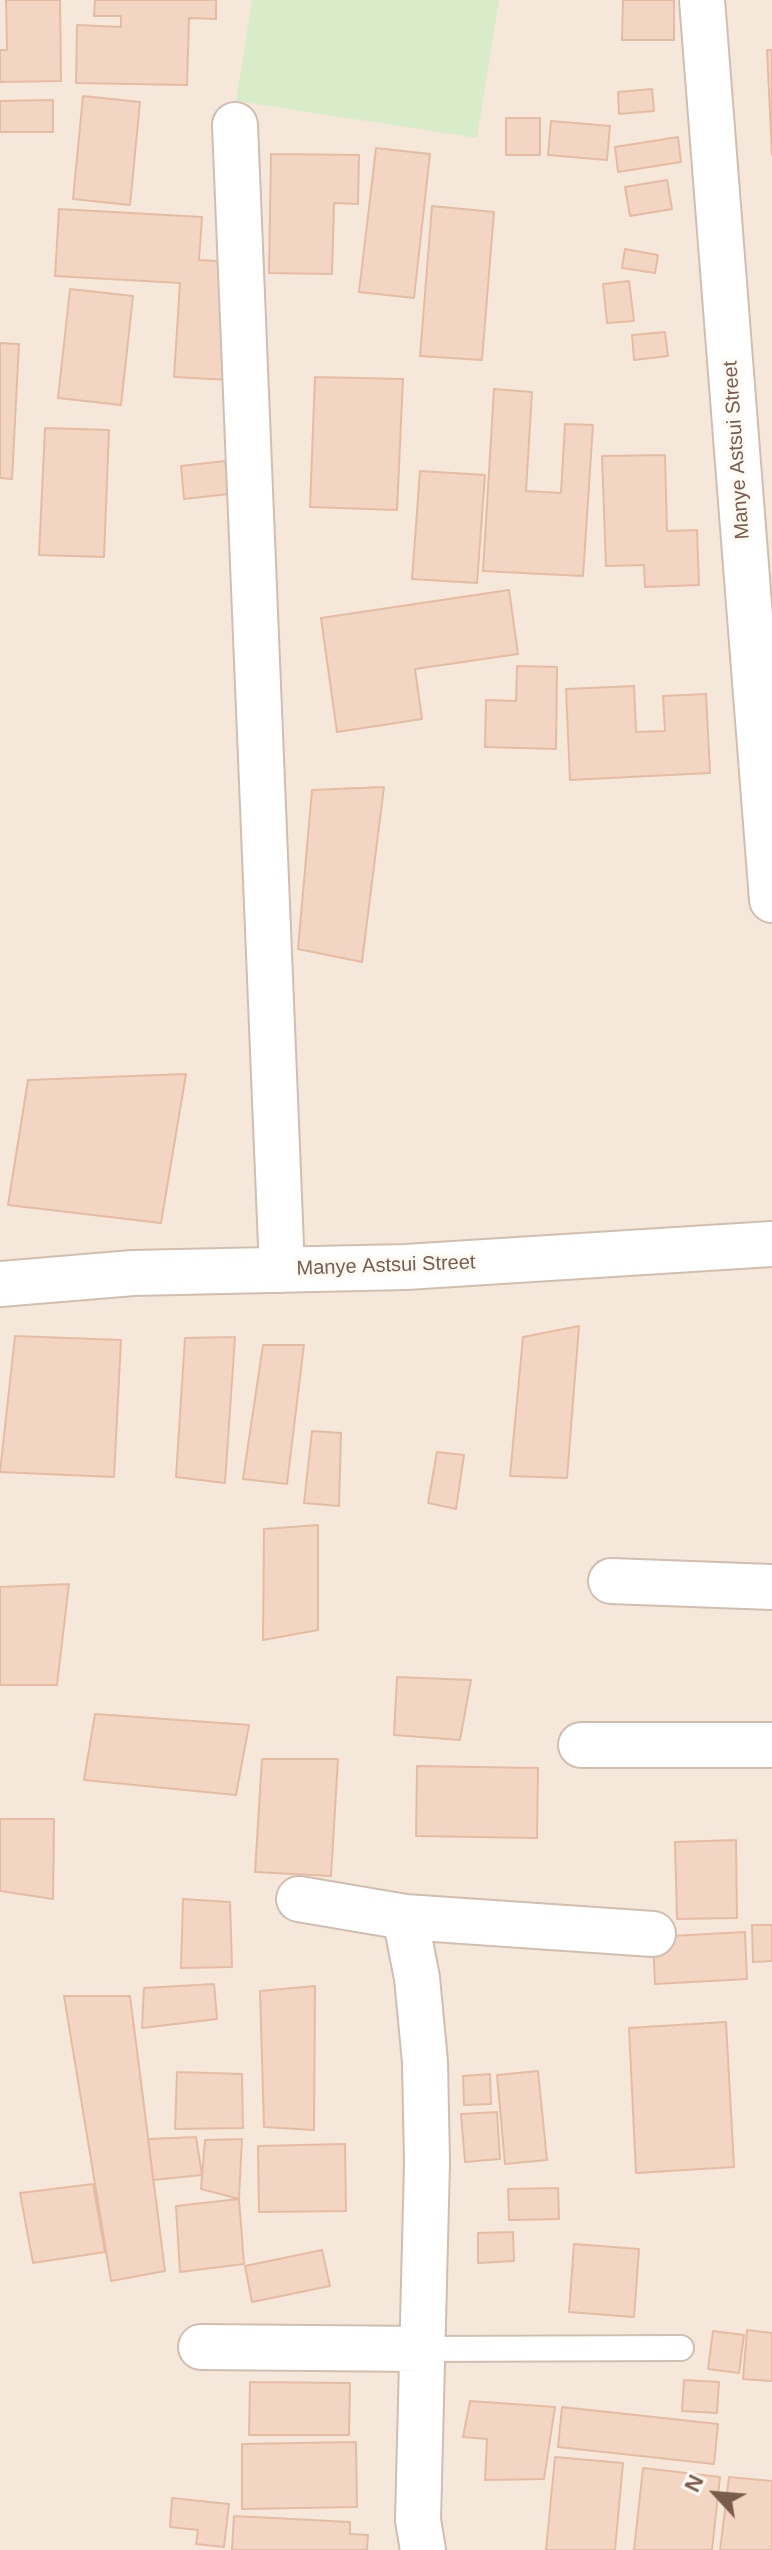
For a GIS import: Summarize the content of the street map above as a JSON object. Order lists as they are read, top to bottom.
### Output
{
  "streets": {
    "street": ["Manye Astsui Street"]
  },
  "north": "top left"
}
